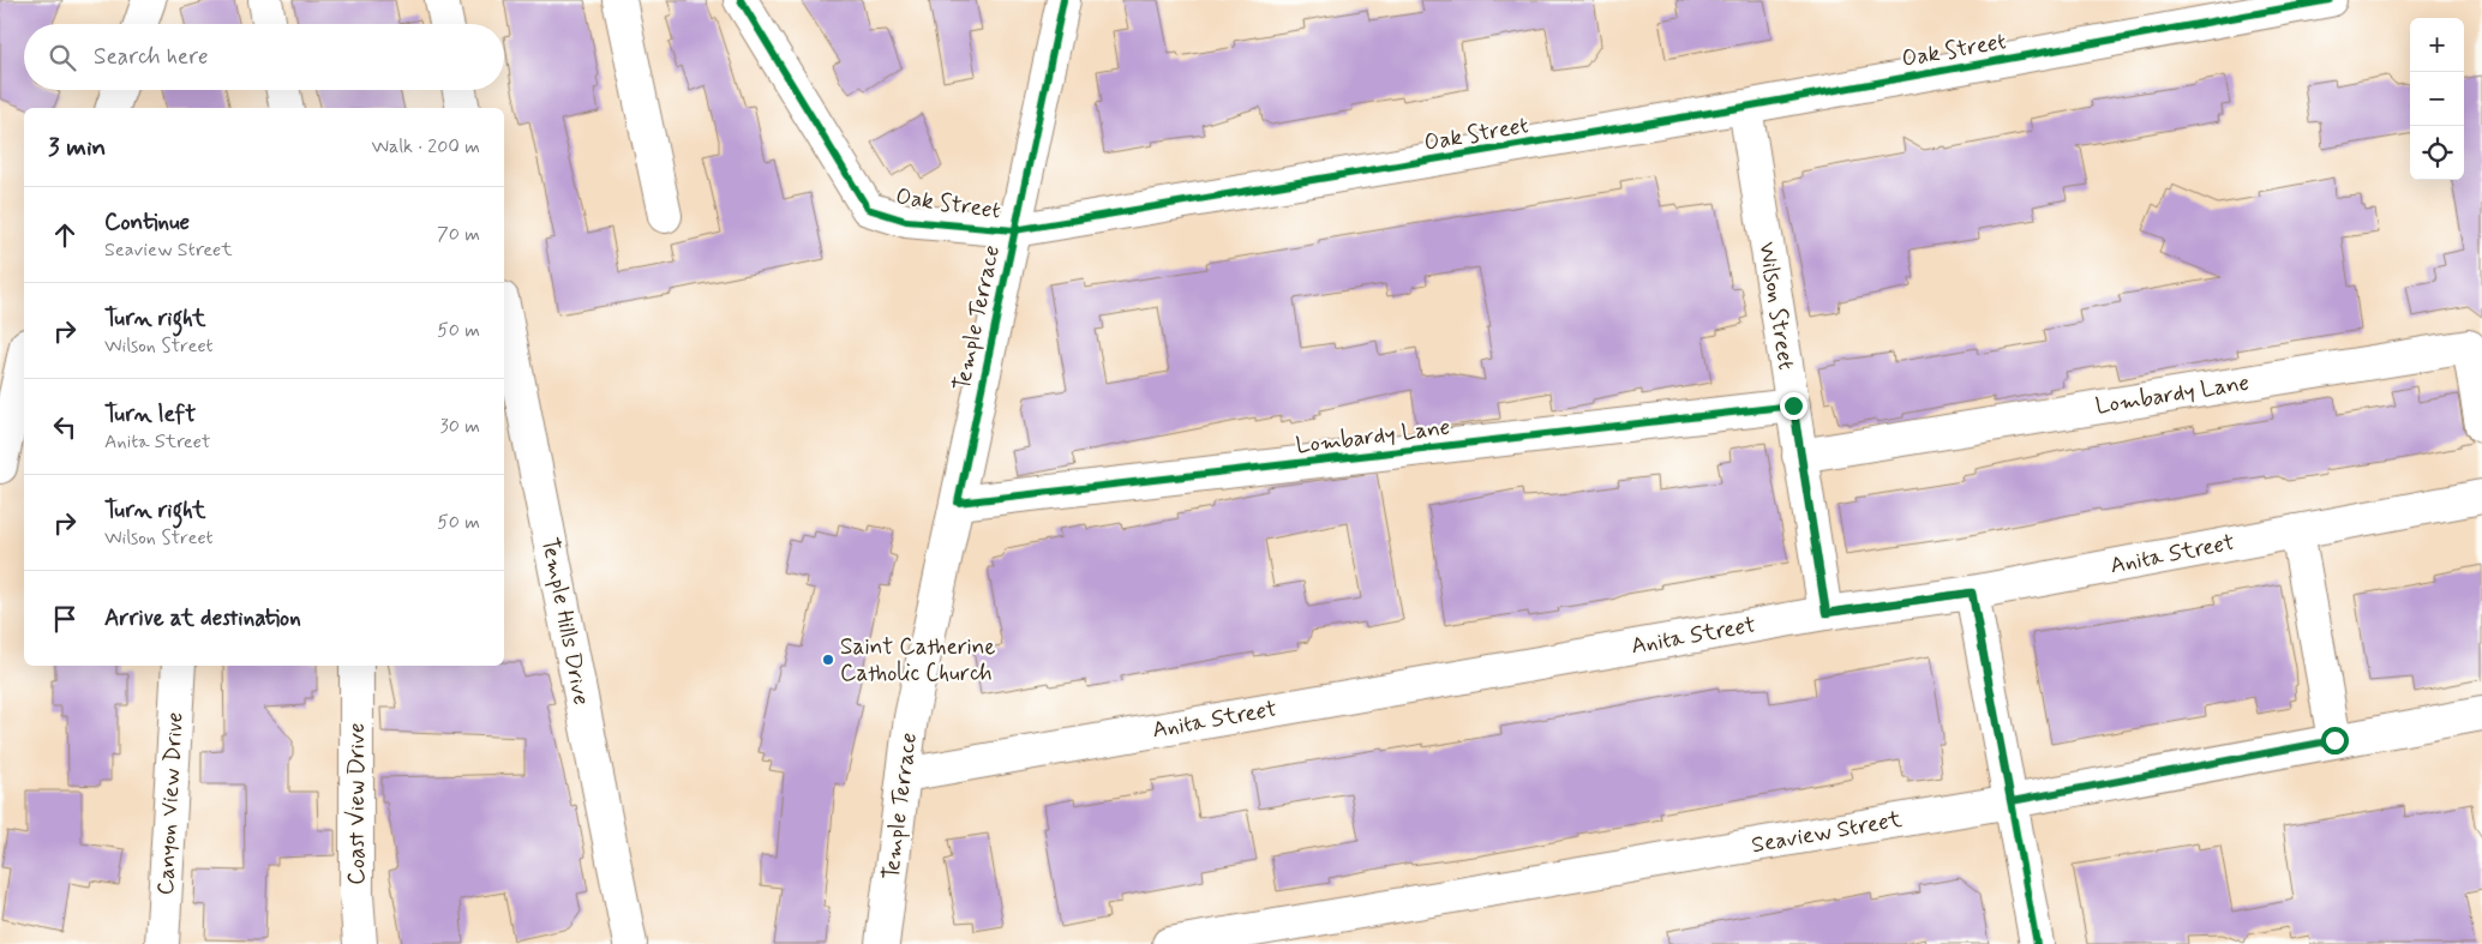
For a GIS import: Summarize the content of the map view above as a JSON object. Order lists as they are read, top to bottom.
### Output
{
  "streets": {
    "street": [
      "Oak Street",
      "Wilson Street",
      "Temple Terrace",
      "Lombardy Lane",
      "Anita Street",
      "Temple Hills Drive",
      "Canyon View Drive",
      "Coast View Drive",
      "Seaview Street"
    ]
  },
  "crossings": [
    ["Oak Street", "Wilson Street"],
    ["Oak Street", "Temple Terrace"],
    ["Wilson Street", "Lombardy Lane"],
    ["Wilson Street", "Anita Street"],
    ["Temple Terrace", "Lombardy Lane"],
    ["Temple Terrace", "Anita Street"]
  ],
  "places": ["Saint Catherine Catholic Church"],
  "page": {
    "map_buttons": ["+", "−"],
    "search": "Search here",
    "heading": ["3 min", "Walk · 200 m"],
    "list": [
      ["Continue", "Seaview Street", "70 m"],
      ["Turn right", "Wilson Street", "50 m"],
      ["Turn left", "Anita Street", "30 m"],
      ["Turn right", "Wilson Street", "50 m"],
      "Arrive at destination"
    ]
  }
}
